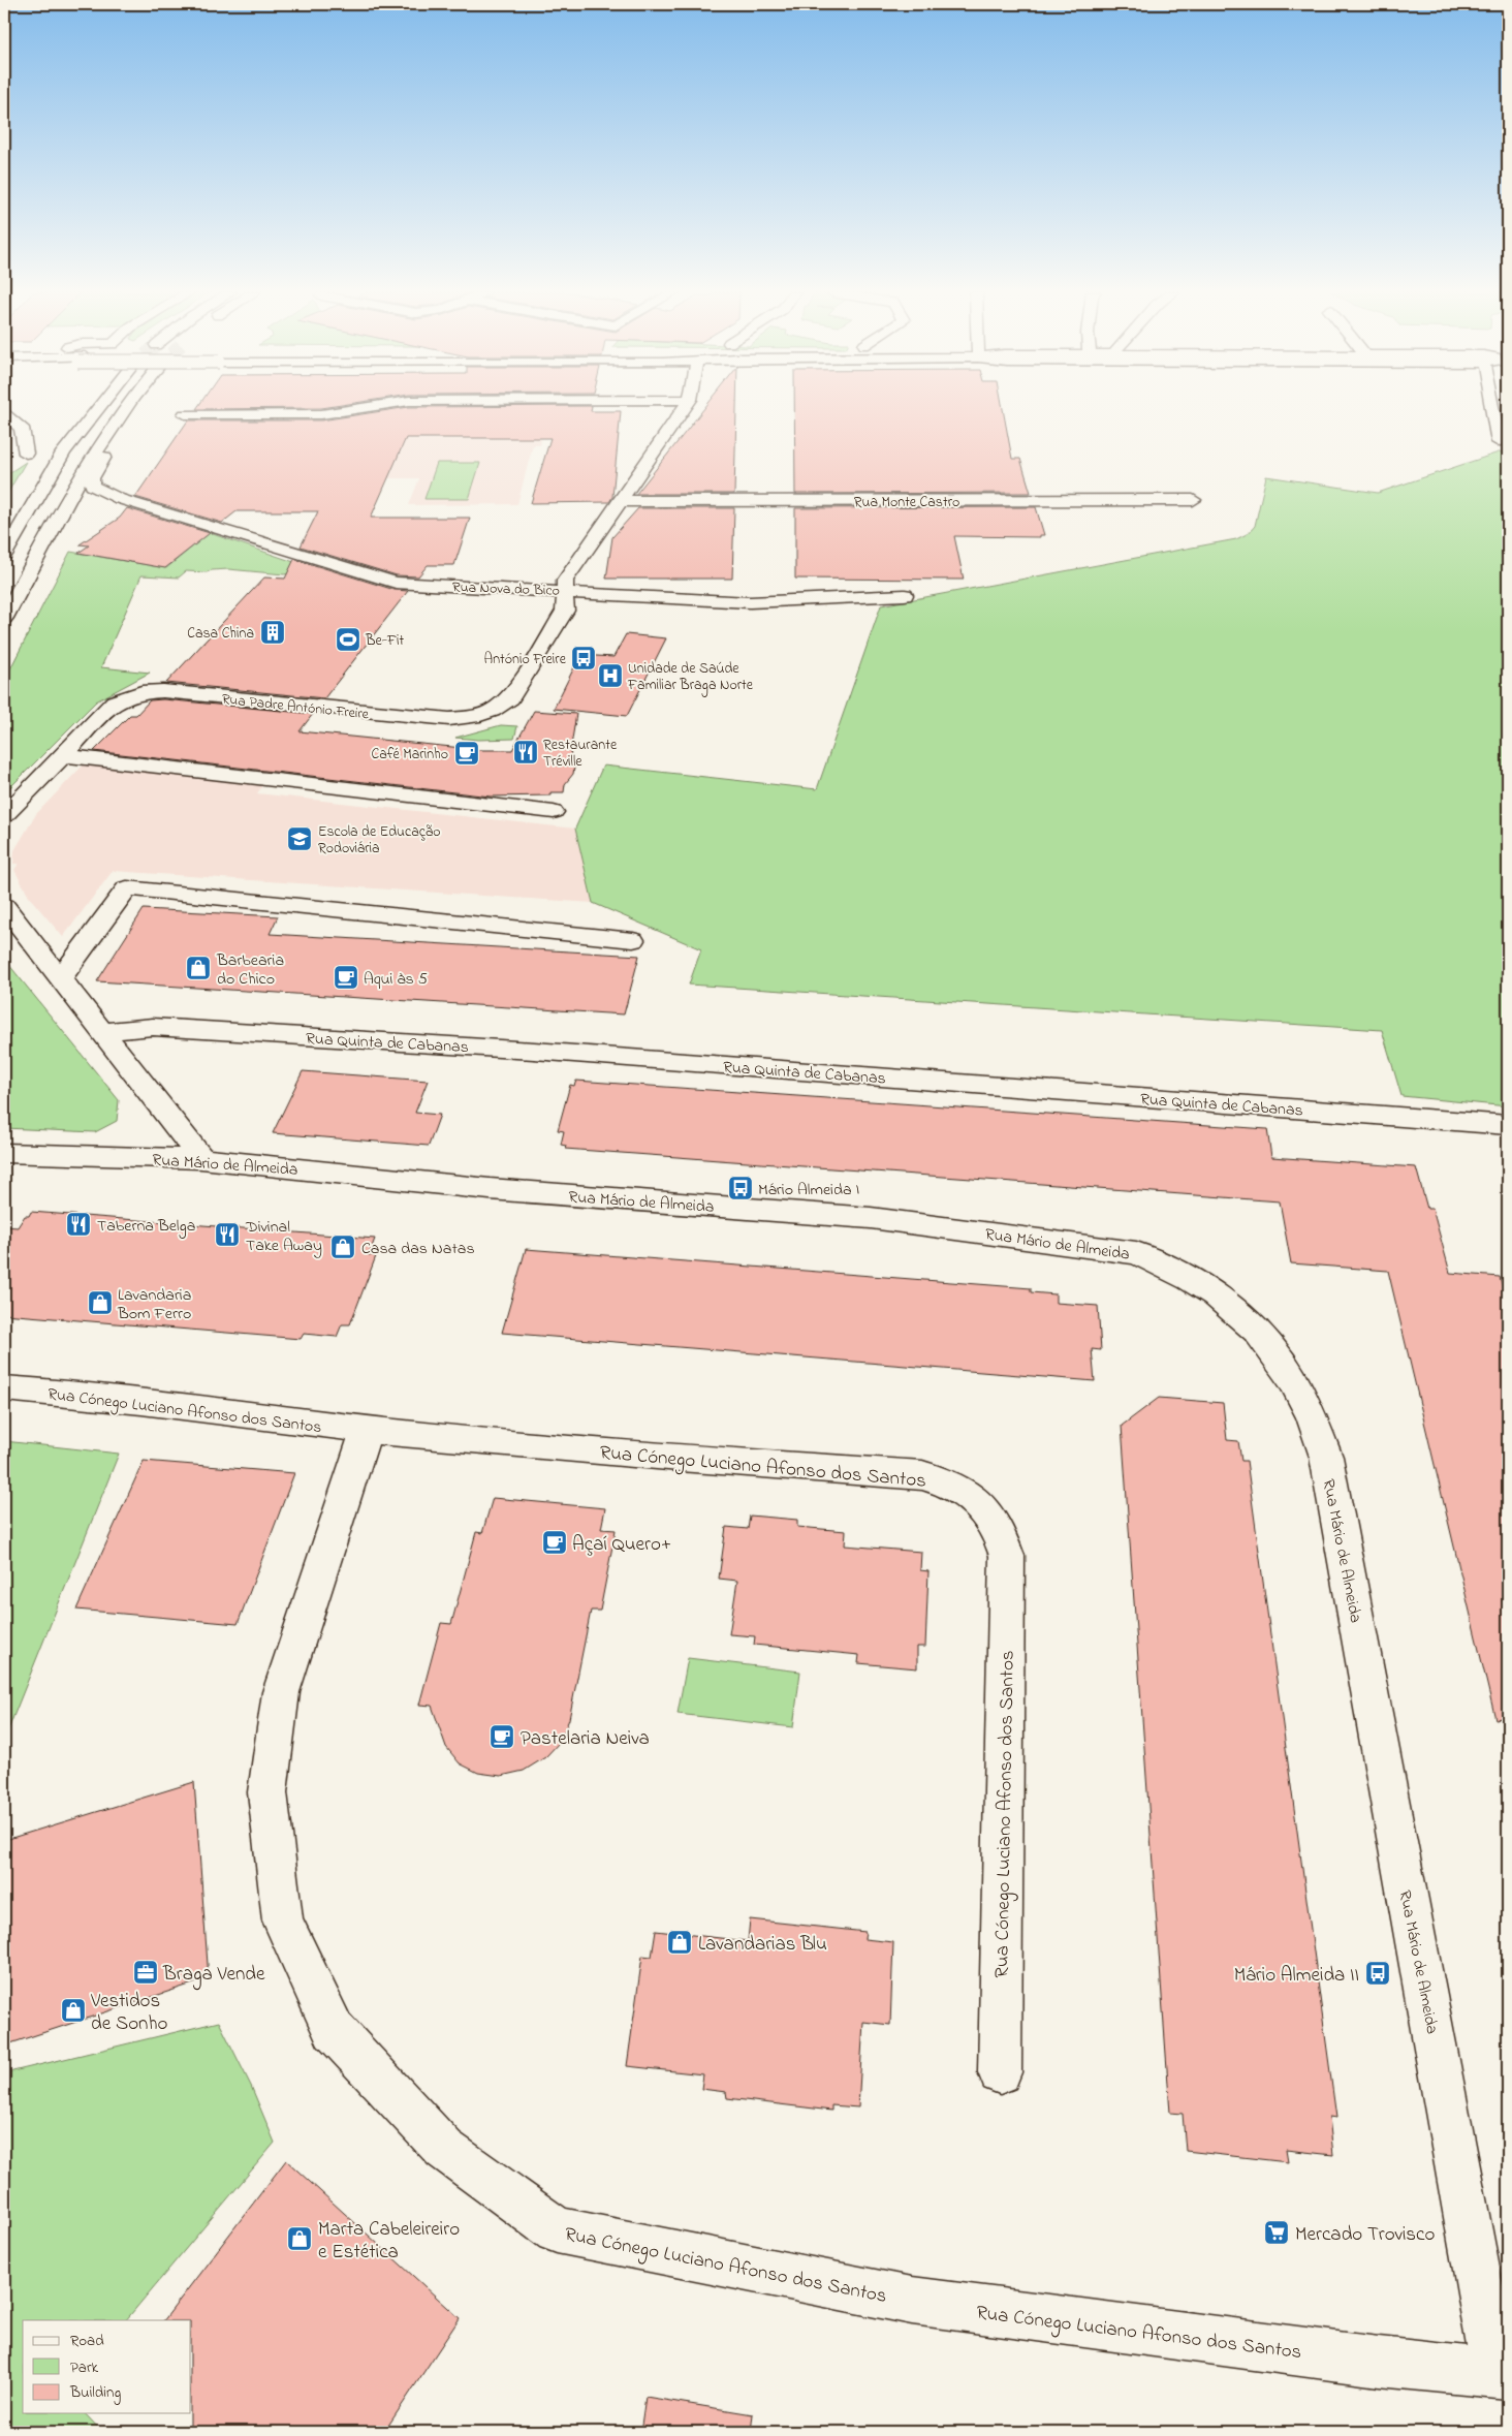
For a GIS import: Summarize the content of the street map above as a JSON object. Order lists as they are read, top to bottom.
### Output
{
  "streets": {
    "main road": [
      "Rua Monte Castro",
      "Rua Nova do Bico",
      "Rua Padre António Freire",
      "Rua Quinta de Cabanas",
      "Rua Mário de Almeida",
      "Rua Cónego Luciano Afonso dos Santos"
    ]
  },
  "crossings": [
    ["Rua Monte Castro", "Rua Padre António Freire"],
    ["Rua Nova do Bico", "Rua Padre António Freire"],
    ["Rua Mário de Almeida", "Rua Cónego Luciano Afonso dos Santos"]
  ],
  "places": {
    "building": ["Casa China"],
    "sports": ["Be-Fit"],
    "bus stop": ["António Freire", "Mário Almeida I", "Mário Almeida II"],
    "hospital": ["Unidade de Saúde Familiar Braga Norte"],
    "restaurant": ["Restaurante Tréville", "Taberna Belga", "Divinal Take Away"],
    "cafe": [
      "Café Marinho",
      "Aqui às 5",
      "Açaí Quero+",
      "Pastelaria Neiva"
    ],
    "school or university": ["Escola de Educação Rodoviária"],
    "shop": [
      "Barbearia do Chico",
      "Casa das Natas",
      "Lavandaria Bom Ferro",
      "Lavandarias Blu",
      "Vestidos de Sonho",
      "Marta Cabeleireiro e Estética"
    ],
    "office": ["Braga Vende"],
    "supermarket": ["Mercado Trovisco"]
  },
  "legend": ["Road", "Park", "Building"]
}
